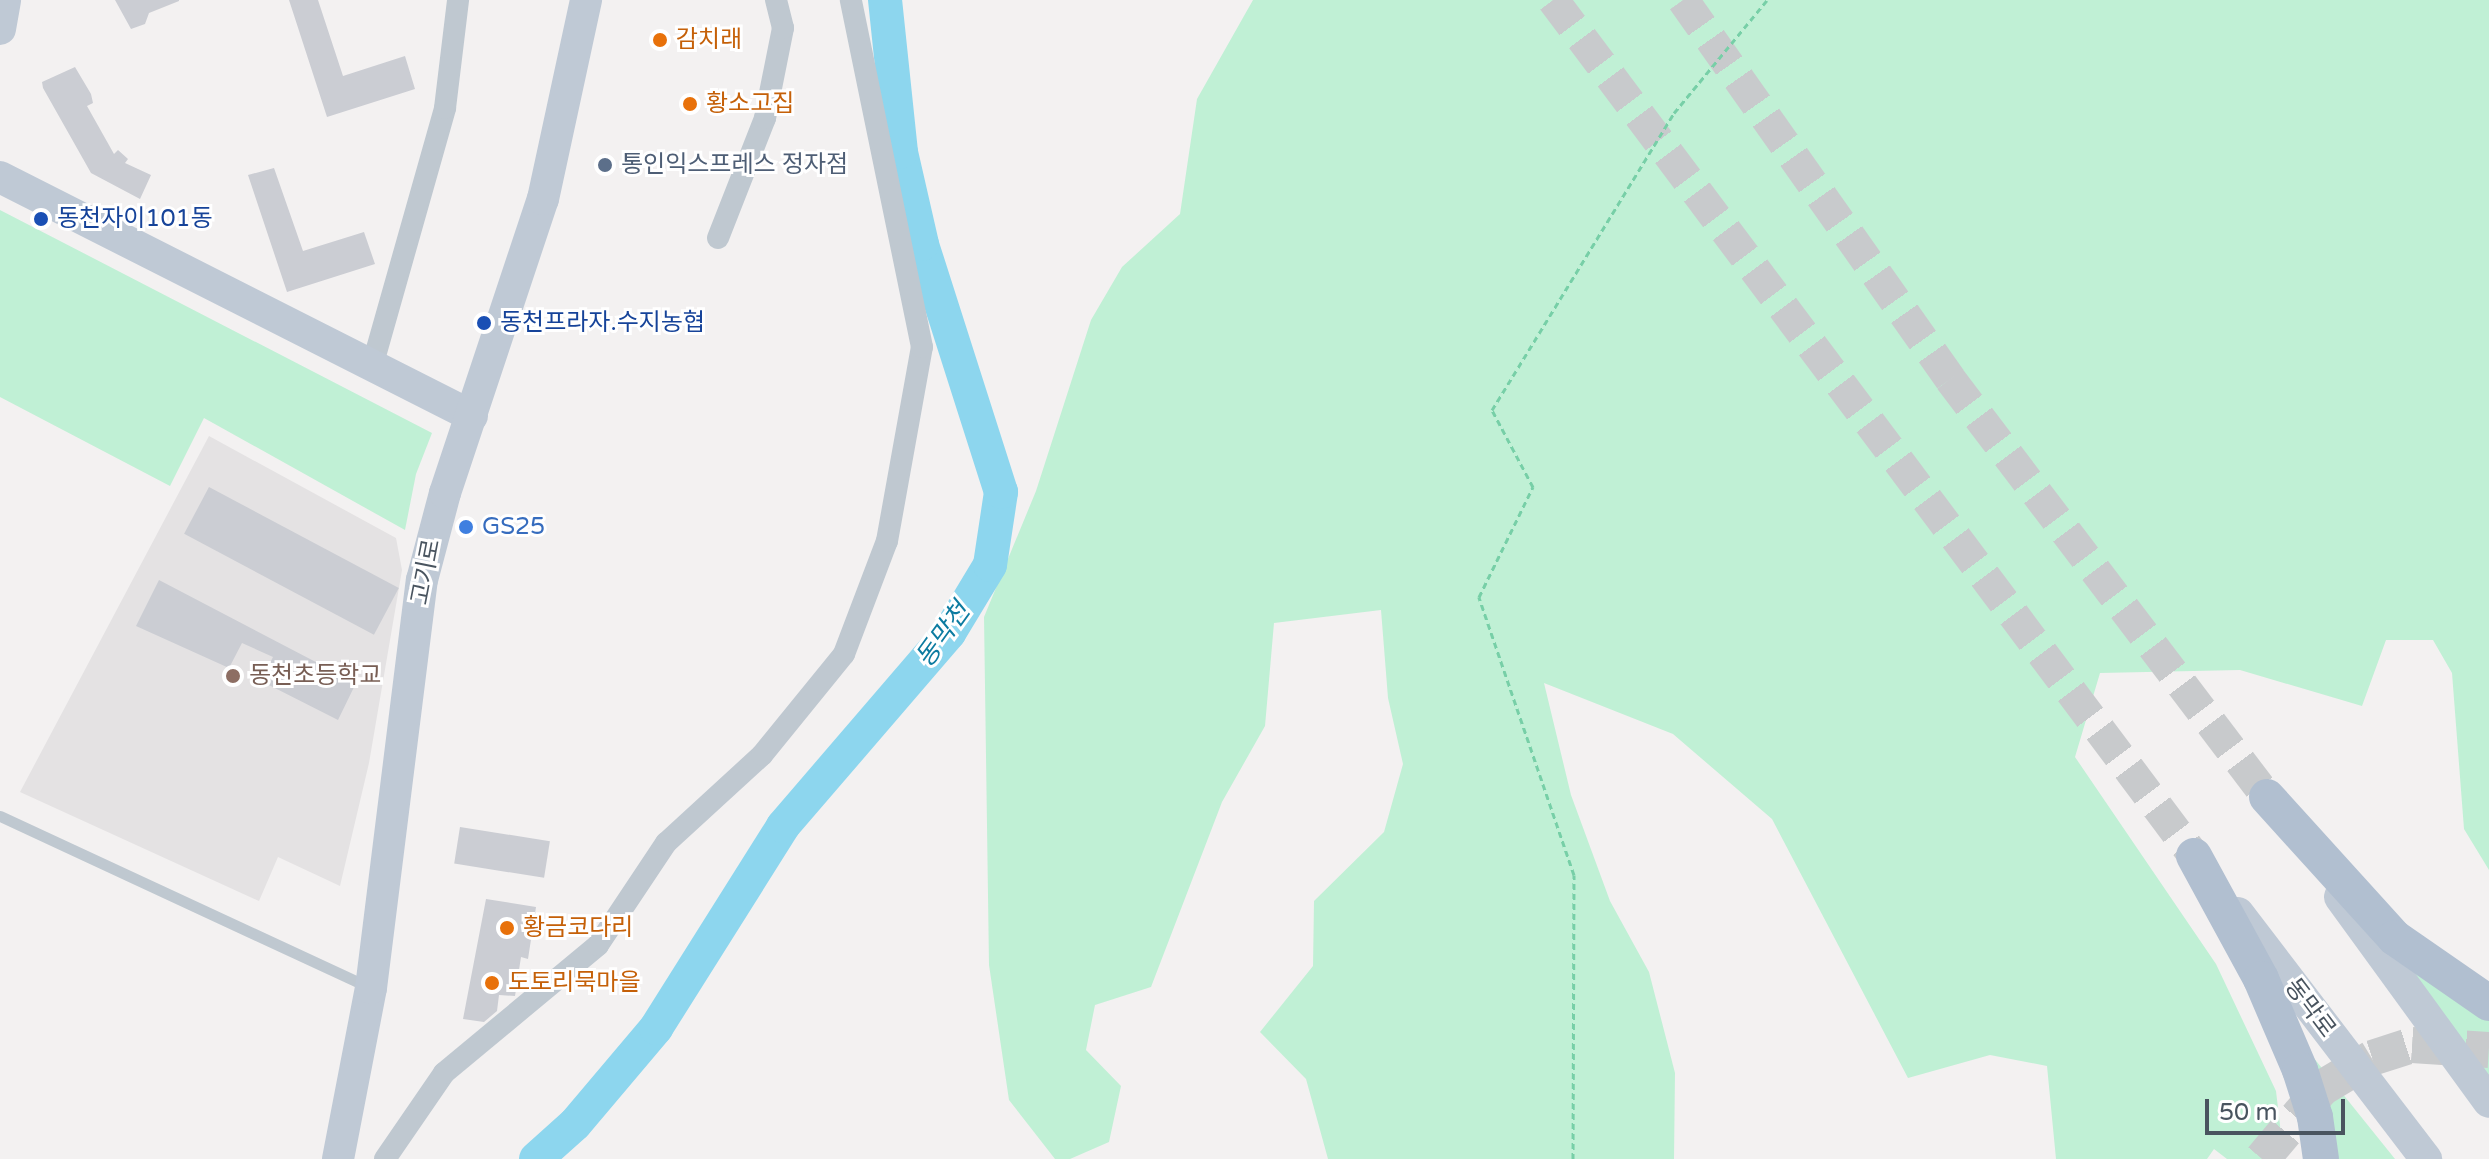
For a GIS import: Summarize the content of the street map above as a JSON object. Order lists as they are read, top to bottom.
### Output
{
  "streets": {
    "street": ["고기로", "동막로"]
  },
  "water": ["동막천"],
  "places": [
    "감치래",
    "황소고집",
    "통인익스프레스 정자점",
    "동천자이101동",
    "동천프라자.수지농협",
    "GS25",
    "동천초등학교",
    "황금코다리",
    "도토리묵마을"
  ],
  "scale_bar": "50 m"
}
